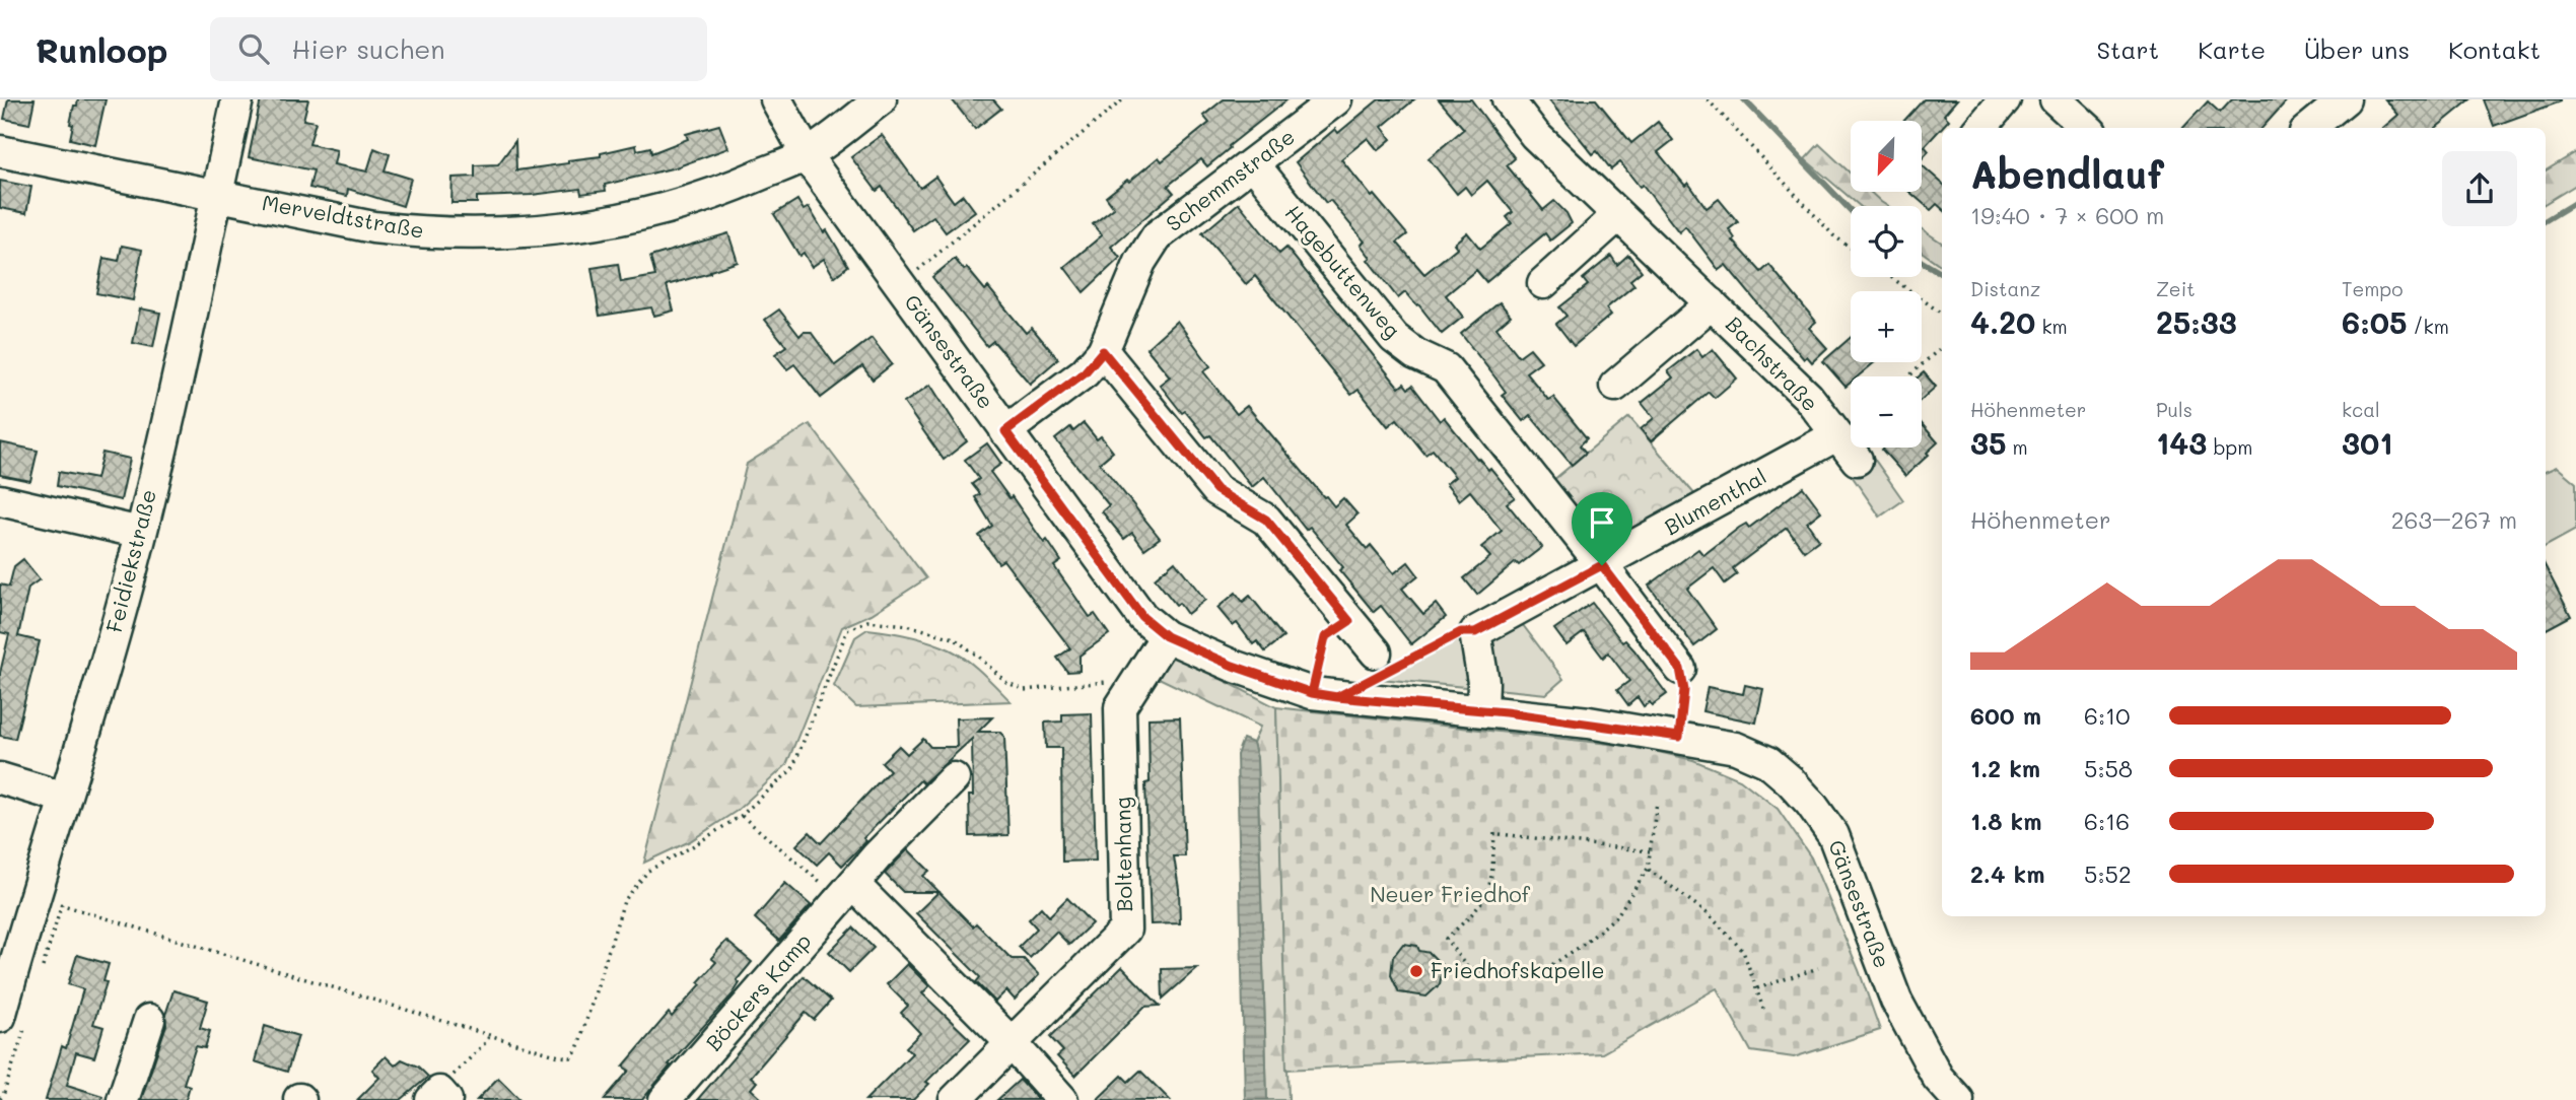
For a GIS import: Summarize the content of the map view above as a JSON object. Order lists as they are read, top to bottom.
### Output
{
  "streets": {
    "street": [
      "Schemmstraße",
      "Merveldtstraße",
      "Hagebuttenweg",
      "Gänsestraße",
      "Bachstraße",
      "Blumenthal",
      "Feidiekstraße",
      "Boltenhang",
      "Böckers Kamp"
    ]
  },
  "crossings": [
    ["Schemmstraße", "Hagebuttenweg"],
    ["Schemmstraße", "Gänsestraße"],
    ["Merveldtstraße", "Gänsestraße"],
    ["Merveldtstraße", "Feidiekstraße"],
    ["Hagebuttenweg", "Blumenthal"],
    ["Gänsestraße", "Boltenhang"],
    ["Bachstraße", "Blumenthal"]
  ],
  "parks": ["Neuer Friedhof"],
  "places": ["Friedhofskapelle"],
  "north": "bottom left",
  "page": {
    "header": "Runloop",
    "search": "Hier suchen",
    "nav": [
      "Start",
      "Karte",
      "Über uns",
      "Kontakt"
    ],
    "map_buttons": ["+", "−"],
    "heading": ["Abendlauf", "19:40 · 7 × 600 m"],
    "stats": [
      ["Distanz", "4.20 km"],
      ["Zeit", "25:33"],
      ["Tempo", "6:05 /km"],
      ["Höhenmeter", "35 m"],
      ["Puls", "143 bpm"],
      ["kcal", "301"]
    ],
    "chart": ["Höhenmeter", "263–267 m"],
    "list": [
      {
        "name": "600 m",
        "note": "6:10"
      },
      {
        "name": "1.2 km",
        "note": "5:58"
      },
      {
        "name": "1.8 km",
        "note": "6:16"
      },
      {
        "name": "2.4 km",
        "note": "5:52"
      }
    ]
  }
}
